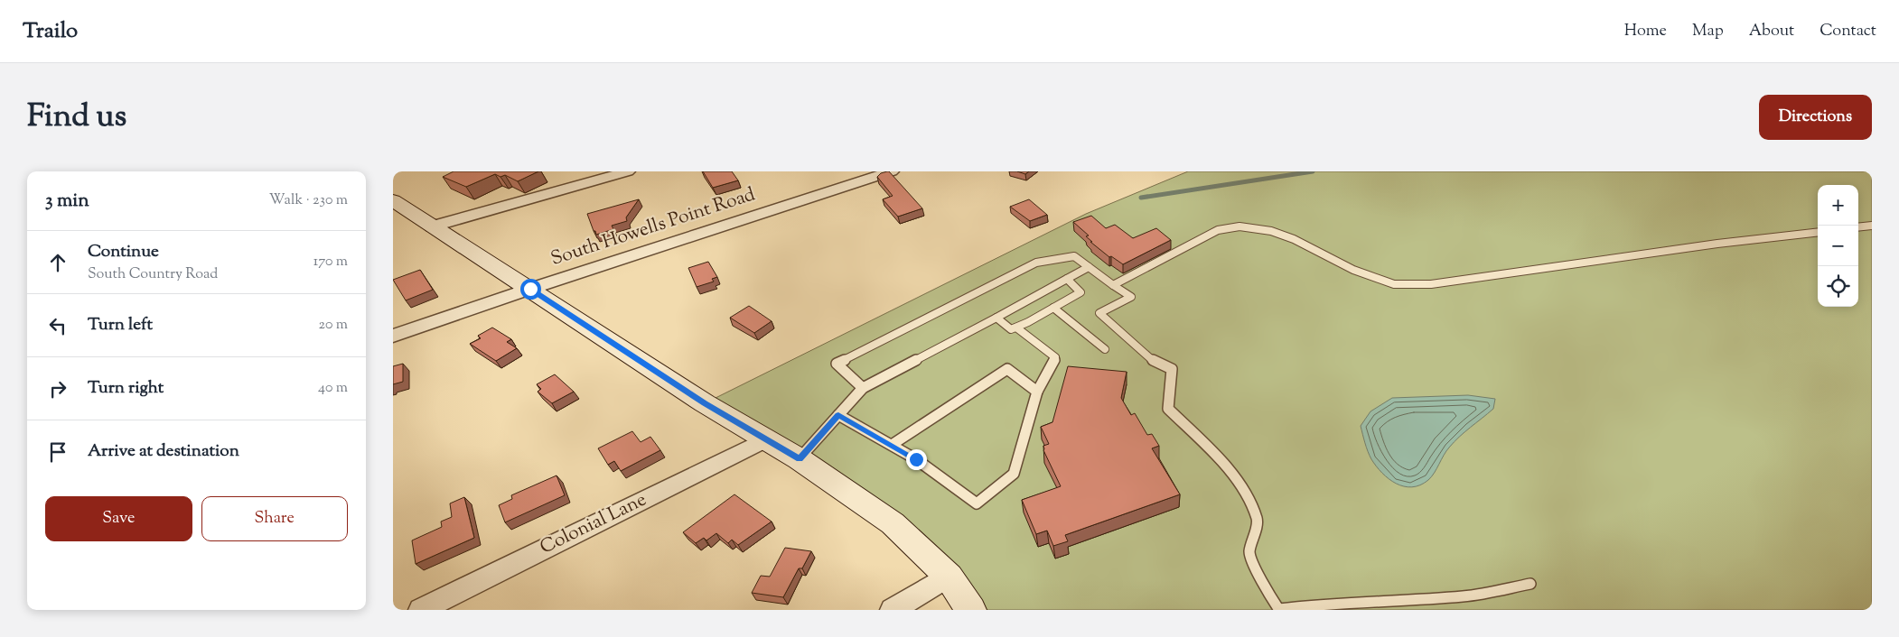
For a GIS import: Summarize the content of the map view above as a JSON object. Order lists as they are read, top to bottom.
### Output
{
  "streets": {
    "street": ["South Howells Point Road", "Colonial Lane"]
  },
  "page": {
    "header": "Trailo",
    "nav": [
      "Home",
      "Map",
      "About",
      "Contact"
    ],
    "title": "Find us",
    "buttons": [
      "Directions",
      ["Save", "Share"]
    ],
    "heading": ["3 min", "Walk · 230 m"],
    "map_buttons": ["+", "−"],
    "list": [
      ["Continue", "South Country Road", "170 m"],
      ["Turn left", "20 m"],
      ["Turn right", "40 m"],
      "Arrive at destination"
    ]
  }
}
